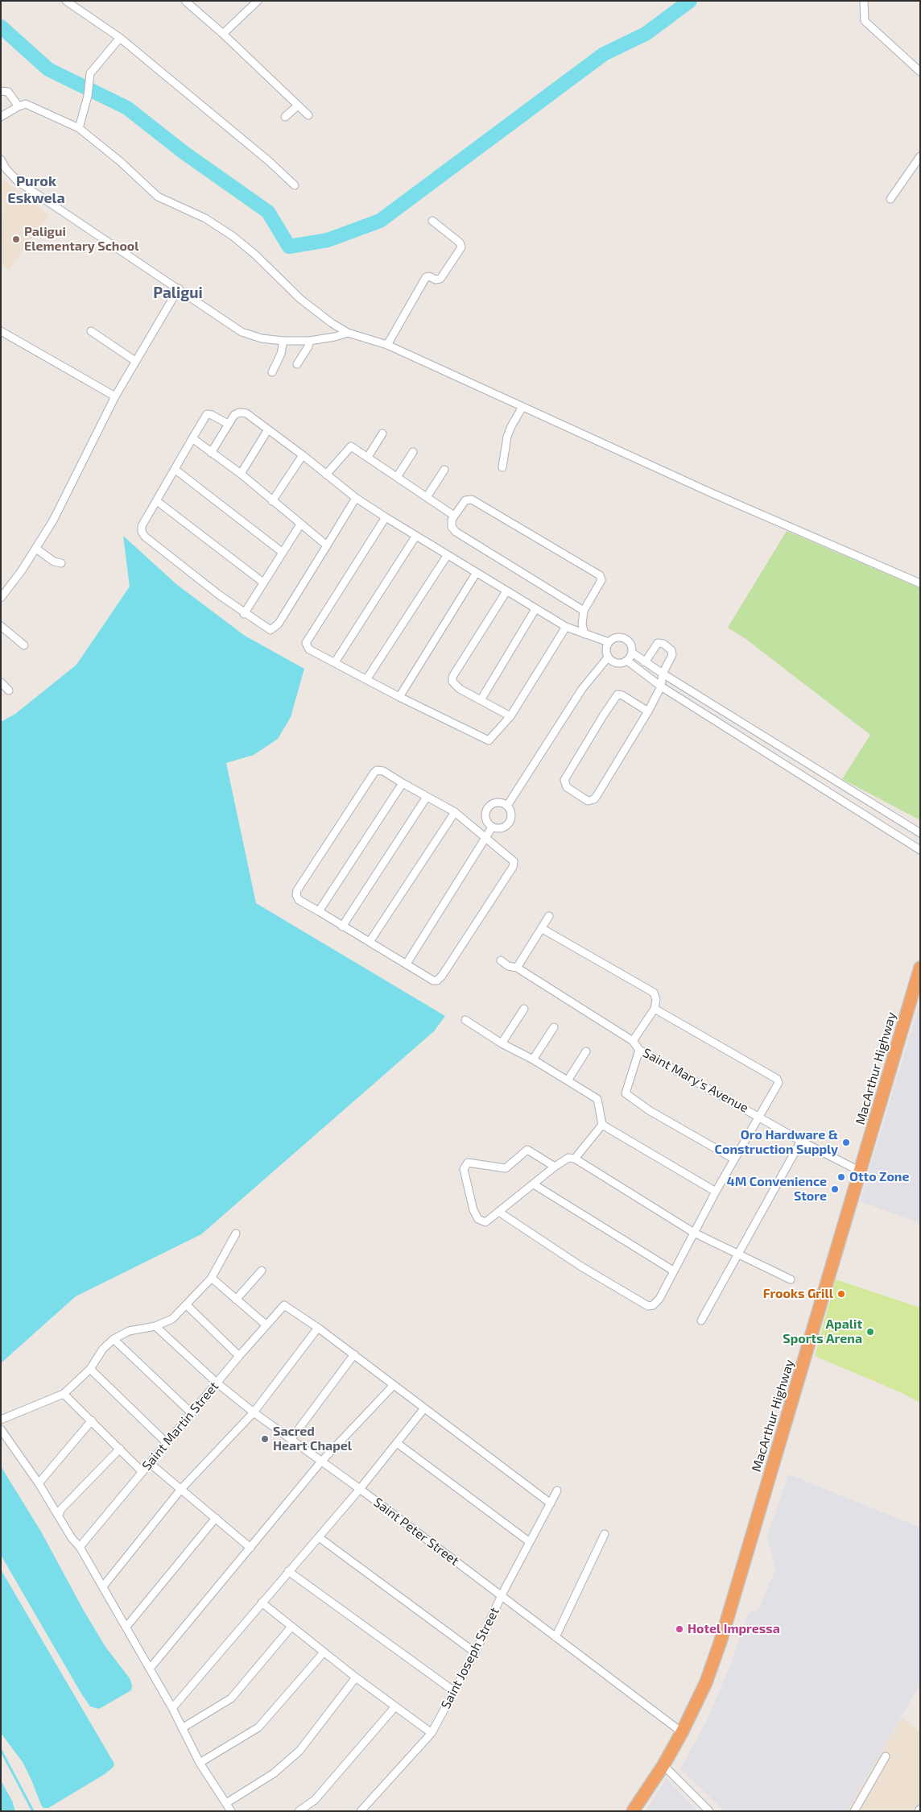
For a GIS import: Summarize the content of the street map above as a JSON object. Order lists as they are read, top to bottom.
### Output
{
  "streets": {
    "highway": ["MacArthur Highway"],
    "street": [
      "Saint Mary's Avenue",
      "Saint Martin Street",
      "Saint Peter Street",
      "Saint Joseph Street"
    ]
  },
  "crossings": [
    ["MacArthur Highway", "Saint Mary's Avenue"],
    ["MacArthur Highway", "Saint Peter Street"],
    ["Saint Martin Street", "Saint Peter Street"],
    ["Saint Peter Street", "Saint Joseph Street"]
  ],
  "districts": ["Purok Eskwela", "Paligui"],
  "places": [
    "Paligui Elementary School",
    "Oro Hardware & Construction Supply",
    "Otto Zone",
    "4M Convenience Store",
    "Frooks Grill",
    "Apalit Sports Arena",
    "Sacred Heart Chapel",
    "Hotel Impressa"
  ]
}
